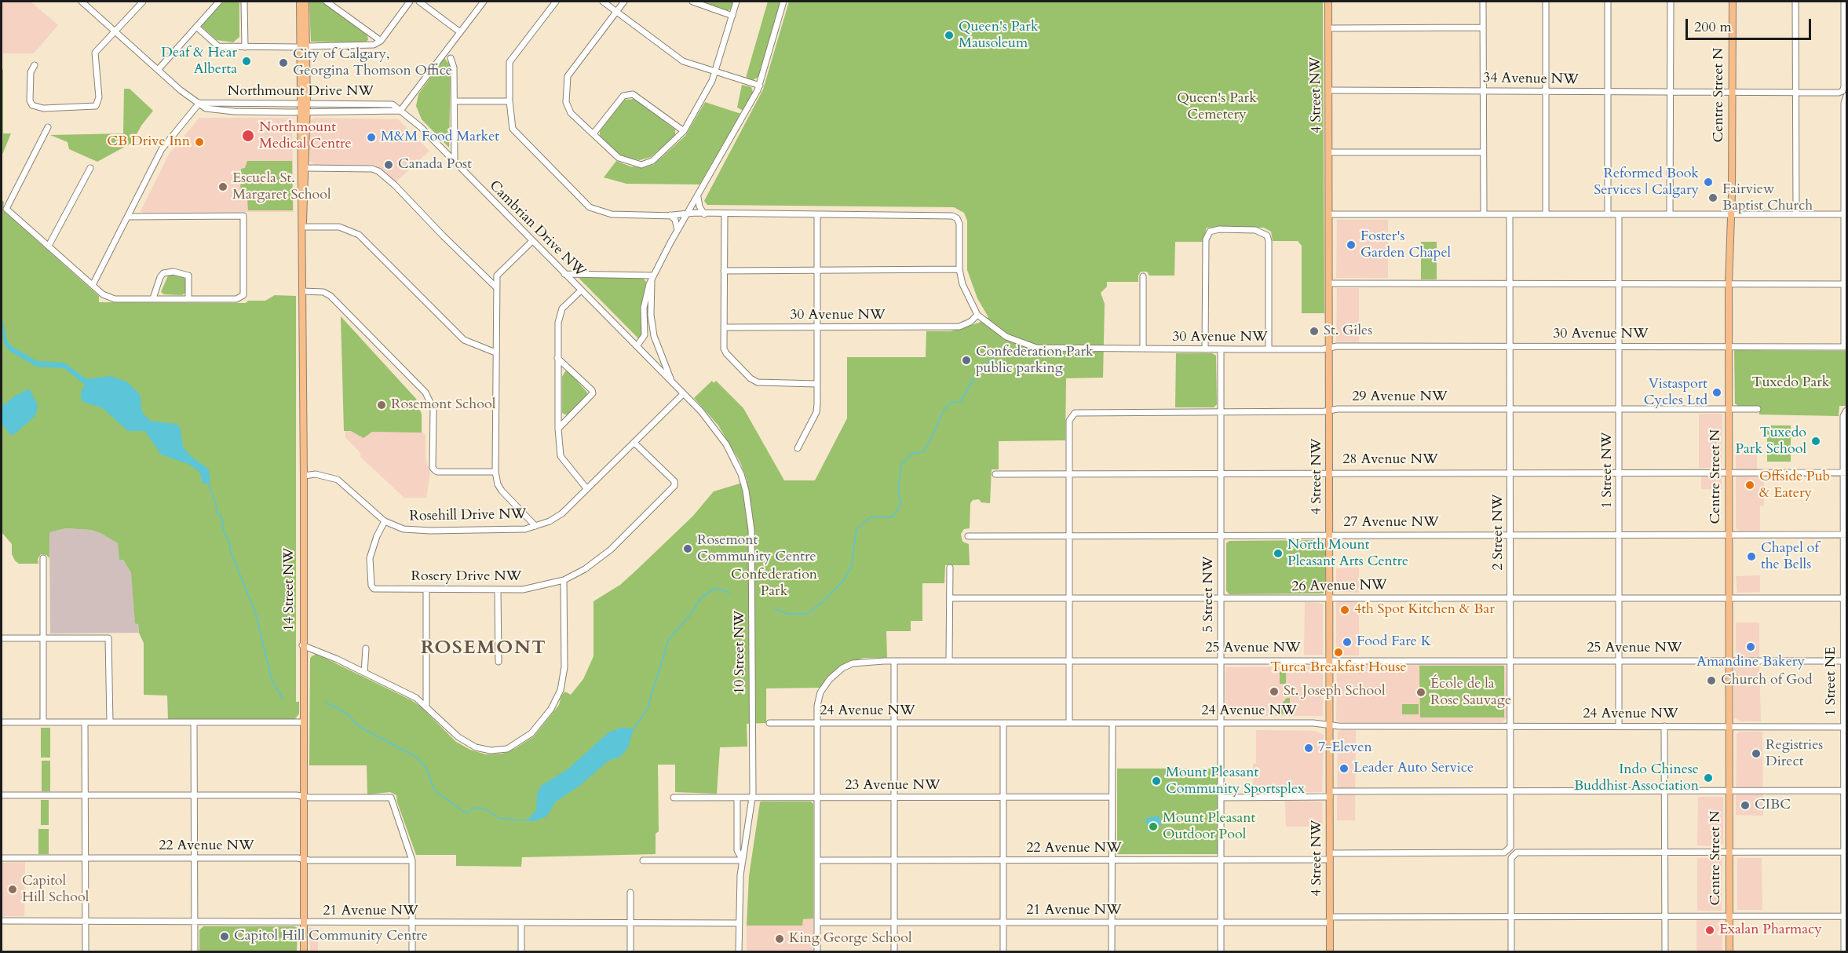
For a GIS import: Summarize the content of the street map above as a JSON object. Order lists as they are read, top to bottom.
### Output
{
  "streets": {
    "main road": ["4 Street NW", "Centre Street N", "14 Street NW"],
    "street": [
      "34 Avenue NW",
      "Northmount Drive NW",
      "Cambrian Drive NW",
      "30 Avenue NW",
      "29 Avenue NW",
      "28 Avenue NW",
      "1 Street NW",
      "Rosehill Drive NW",
      "27 Avenue NW",
      "2 Street NW",
      "Rosery Drive NW",
      "26 Avenue NW",
      "5 Street NW",
      "25 Avenue NW",
      "10 Street NW",
      "1 Street NE",
      "24 Avenue NW",
      "23 Avenue NW",
      "22 Avenue NW",
      "21 Avenue NW"
    ]
  },
  "crossings": [
    ["34 Avenue NW", "4 Street NW"],
    ["34 Avenue NW", "Centre Street N"],
    ["Northmount Drive NW", "Cambrian Drive NW"],
    ["Northmount Drive NW", "14 Street NW"],
    ["4 Street NW", "30 Avenue NW"],
    ["4 Street NW", "29 Avenue NW"],
    ["4 Street NW", "28 Avenue NW"],
    ["4 Street NW", "27 Avenue NW"],
    ["4 Street NW", "26 Avenue NW"],
    ["4 Street NW", "25 Avenue NW"],
    ["4 Street NW", "24 Avenue NW"],
    ["4 Street NW", "22 Avenue NW"],
    ["4 Street NW", "21 Avenue NW"],
    ["Centre Street N", "30 Avenue NW"],
    ["Centre Street N", "29 Avenue NW"],
    ["Centre Street N", "28 Avenue NW"],
    ["Centre Street N", "27 Avenue NW"],
    ["Centre Street N", "26 Avenue NW"],
    ["Centre Street N", "25 Avenue NW"],
    ["Centre Street N", "24 Avenue NW"],
    ["Centre Street N", "22 Avenue NW"],
    ["Centre Street N", "21 Avenue NW"],
    ["Cambrian Drive NW", "10 Street NW"],
    ["30 Avenue NW", "1 Street NW"],
    ["30 Avenue NW", "2 Street NW"],
    ["30 Avenue NW", "5 Street NW"],
    ["29 Avenue NW", "28 Avenue NW"],
    ["29 Avenue NW", "1 Street NW"],
    ["29 Avenue NW", "2 Street NW"],
    ["29 Avenue NW", "5 Street NW"],
    ["28 Avenue NW", "1 Street NW"],
    ["28 Avenue NW", "2 Street NW"],
    ["28 Avenue NW", "5 Street NW"],
    ["28 Avenue NW", "1 Street NE"],
    ["1 Street NW", "27 Avenue NW"],
    ["1 Street NW", "26 Avenue NW"],
    ["1 Street NW", "25 Avenue NW"],
    ["1 Street NW", "24 Avenue NW"],
    ["Rosehill Drive NW", "Rosery Drive NW"],
    ["Rosehill Drive NW", "14 Street NW"],
    ["Rosehill Drive NW", "10 Street NW"],
    ["27 Avenue NW", "2 Street NW"],
    ["27 Avenue NW", "5 Street NW"],
    ["27 Avenue NW", "1 Street NE"],
    ["2 Street NW", "26 Avenue NW"],
    ["2 Street NW", "25 Avenue NW"],
    ["2 Street NW", "24 Avenue NW"],
    ["2 Street NW", "22 Avenue NW"],
    ["2 Street NW", "21 Avenue NW"],
    ["26 Avenue NW", "5 Street NW"],
    ["26 Avenue NW", "1 Street NE"],
    ["14 Street NW", "22 Avenue NW"],
    ["14 Street NW", "21 Avenue NW"],
    ["5 Street NW", "25 Avenue NW"],
    ["5 Street NW", "24 Avenue NW"],
    ["5 Street NW", "22 Avenue NW"],
    ["5 Street NW", "21 Avenue NW"],
    ["25 Avenue NW", "1 Street NE"],
    ["25 Avenue NW", "24 Avenue NW"],
    ["25 Avenue NW", "23 Avenue NW"],
    ["25 Avenue NW", "22 Avenue NW"],
    ["25 Avenue NW", "21 Avenue NW"],
    ["10 Street NW", "23 Avenue NW"],
    ["10 Street NW", "21 Avenue NW"],
    ["1 Street NE", "24 Avenue NW"],
    ["1 Street NE", "22 Avenue NW"],
    ["1 Street NE", "21 Avenue NW"]
  ],
  "districts": ["ROSEMONT"],
  "parks": ["Queen's Park Cemetery", "Tuxedo Park", "Confederation Park"],
  "places": [
    "Queen's Park Mausoleum",
    "Deaf & Hear Alberta",
    "City of Calgary, Georgina Thomson Office",
    "Northmount Medical Centre",
    "M&M Food Market",
    "CB Drive Inn",
    "Canada Post",
    "Reformed Book Services | Calgary",
    "Escuela St. Margaret School",
    "Fairview Baptist Church",
    "Foster's Garden Chapel",
    "St. Giles",
    "Confederation Park public parking",
    "Vistasport Cycles Ltd",
    "Rosemont School",
    "Tuxedo Park School",
    "Offside Pub & Eatery",
    "Rosemont Community Centre",
    "North Mount Pleasant Arts Centre",
    "Chapel of the Bells",
    "4th Spot Kitchen & Bar",
    "Food Fare K",
    "Amandine Bakery",
    "Turca Breakfast House",
    "Church of God",
    "St. Joseph School",
    "École de la Rose Sauvage",
    "7-Eleven",
    "Registries Direct",
    "Leader Auto Service",
    "Indo Chinese Buddhist Association",
    "Mount Pleasant Community Sportsplex",
    "CIBC",
    "Mount Pleasant Outdoor Pool",
    "Capitol Hill School",
    "Exalan Pharmacy",
    "Capitol Hill Community Centre",
    "King George School"
  ],
  "scale_bar": "200 m"
}
